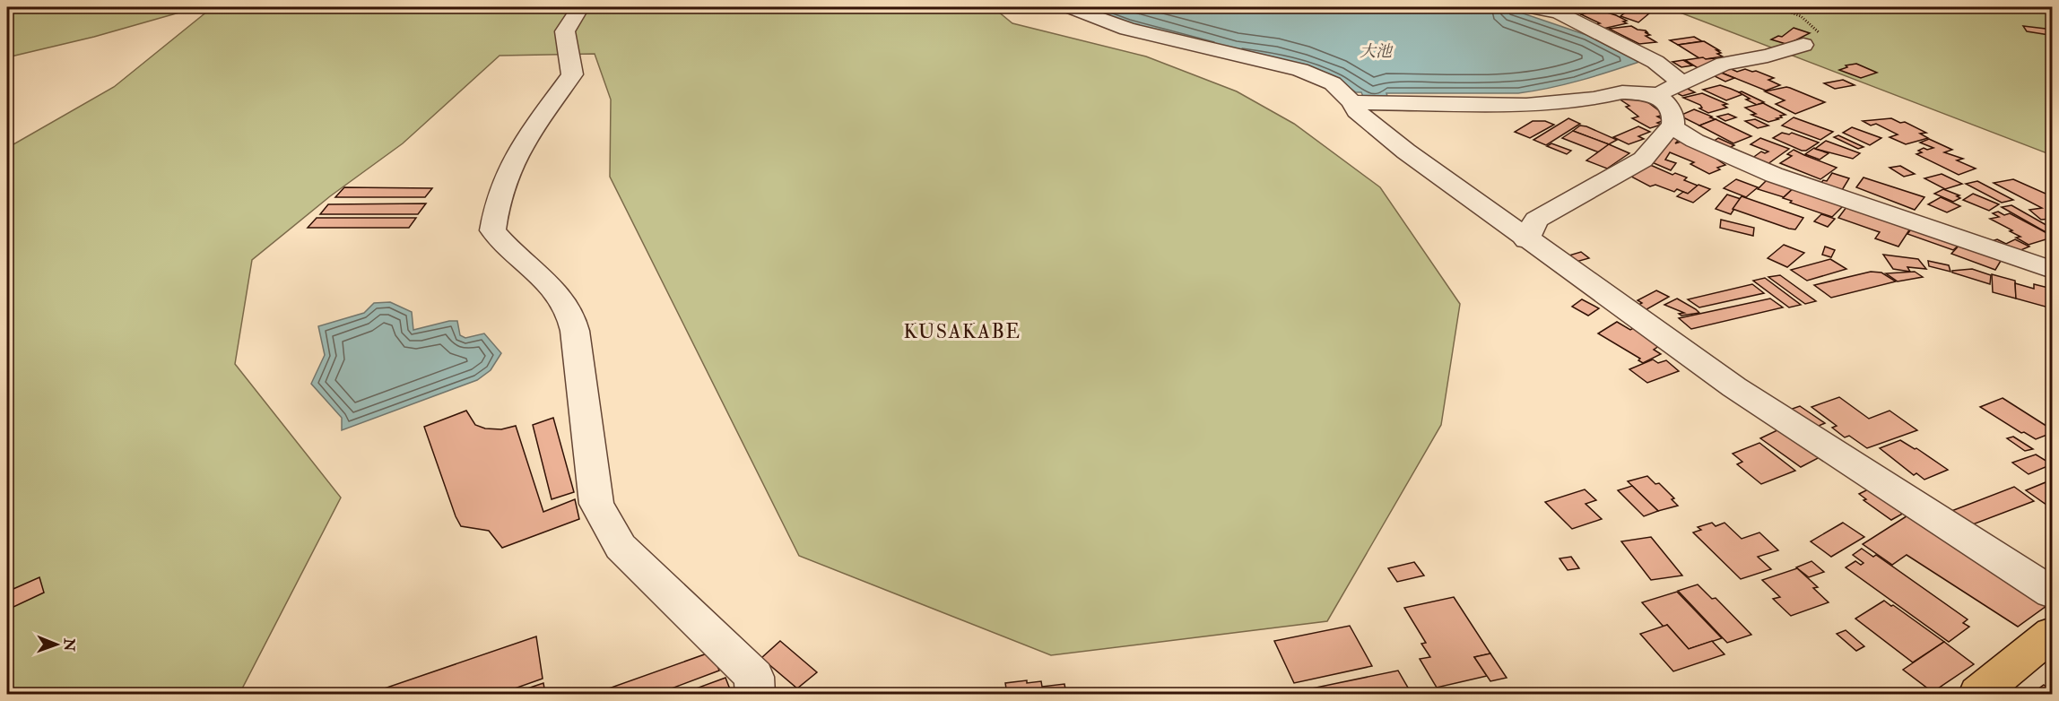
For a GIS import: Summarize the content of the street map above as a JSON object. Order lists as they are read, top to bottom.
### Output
{
  "districts": ["KUSAKABE"],
  "water": ["大池"],
  "north": "right"
}
